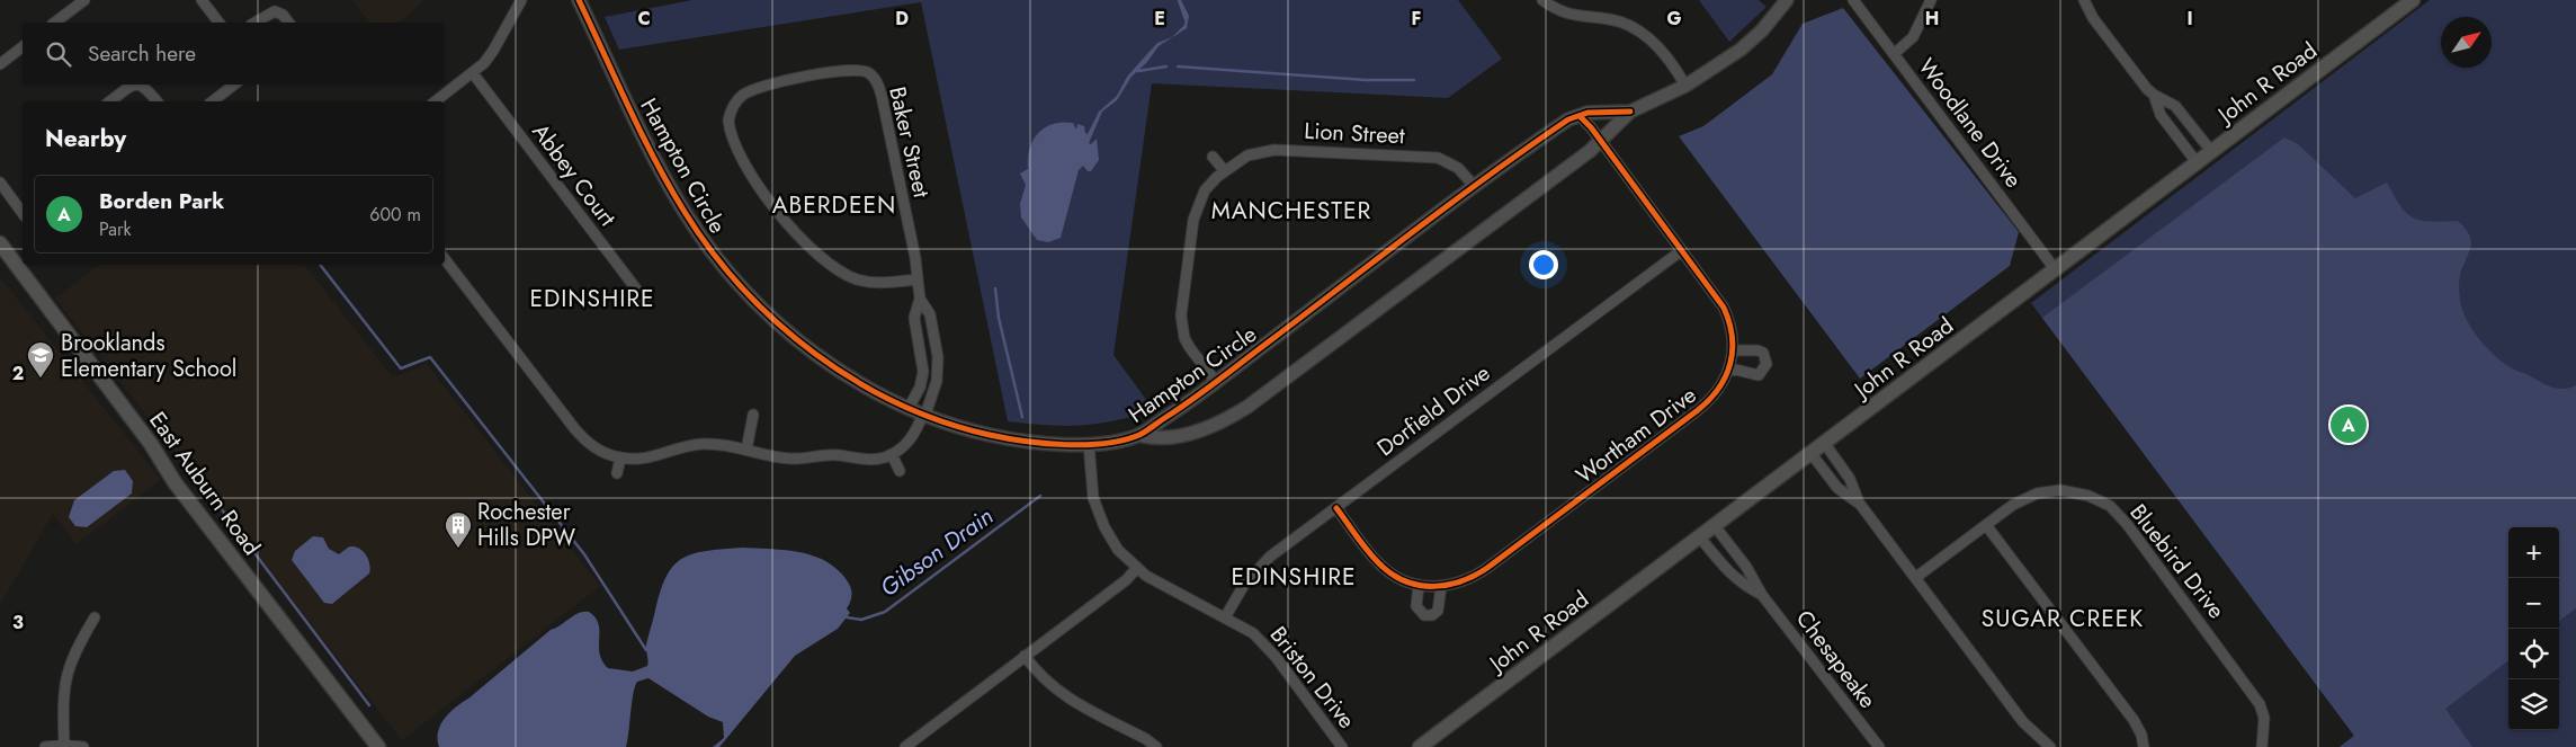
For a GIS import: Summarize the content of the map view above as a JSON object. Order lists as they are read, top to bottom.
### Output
{
  "streets": {
    "main road": ["John R Road", "East Auburn Road"],
    "street": [
      "Woodlane Drive",
      "Lion Street",
      "Baker Street",
      "Hampton Circle",
      "Abbey Court",
      "Dorfield Drive",
      "Wortham Drive",
      "Bluebird Drive",
      "Chesapeake",
      "Briston Drive"
    ]
  },
  "crossings": [
    ["John R Road", "Woodlane Drive"],
    ["John R Road", "Chesapeake"],
    ["Lion Street", "Hampton Circle"],
    ["Baker Street", "Hampton Circle"],
    ["Hampton Circle", "Wortham Drive"],
    ["Hampton Circle", "Briston Drive"],
    ["Dorfield Drive", "Wortham Drive"],
    ["Dorfield Drive", "Briston Drive"]
  ],
  "districts": [
    "ABERDEEN",
    "MANCHESTER",
    "EDINSHIRE",
    "EDINSHIRE",
    "SUGAR CREEK"
  ],
  "water": ["Gibson Drain"],
  "places": {
    "school or university": ["Brooklands Elementary School"],
    "building": ["Rochester Hills DPW"]
  },
  "north": "top right",
  "page": {
    "search": "Search here",
    "heading": "Nearby",
    "list": [
      {
        "mark": "A",
        "name": "Borden Park",
        "note": "Park",
        "value": "600 m"
      }
    ],
    "pins": "A",
    "map_buttons": ["+", "−"]
  },
  "grid": {
    "columns": [
      "C",
      "D",
      "E",
      "F",
      "G",
      "H",
      "I"
    ],
    "rows": ["2", "3"]
  }
}
